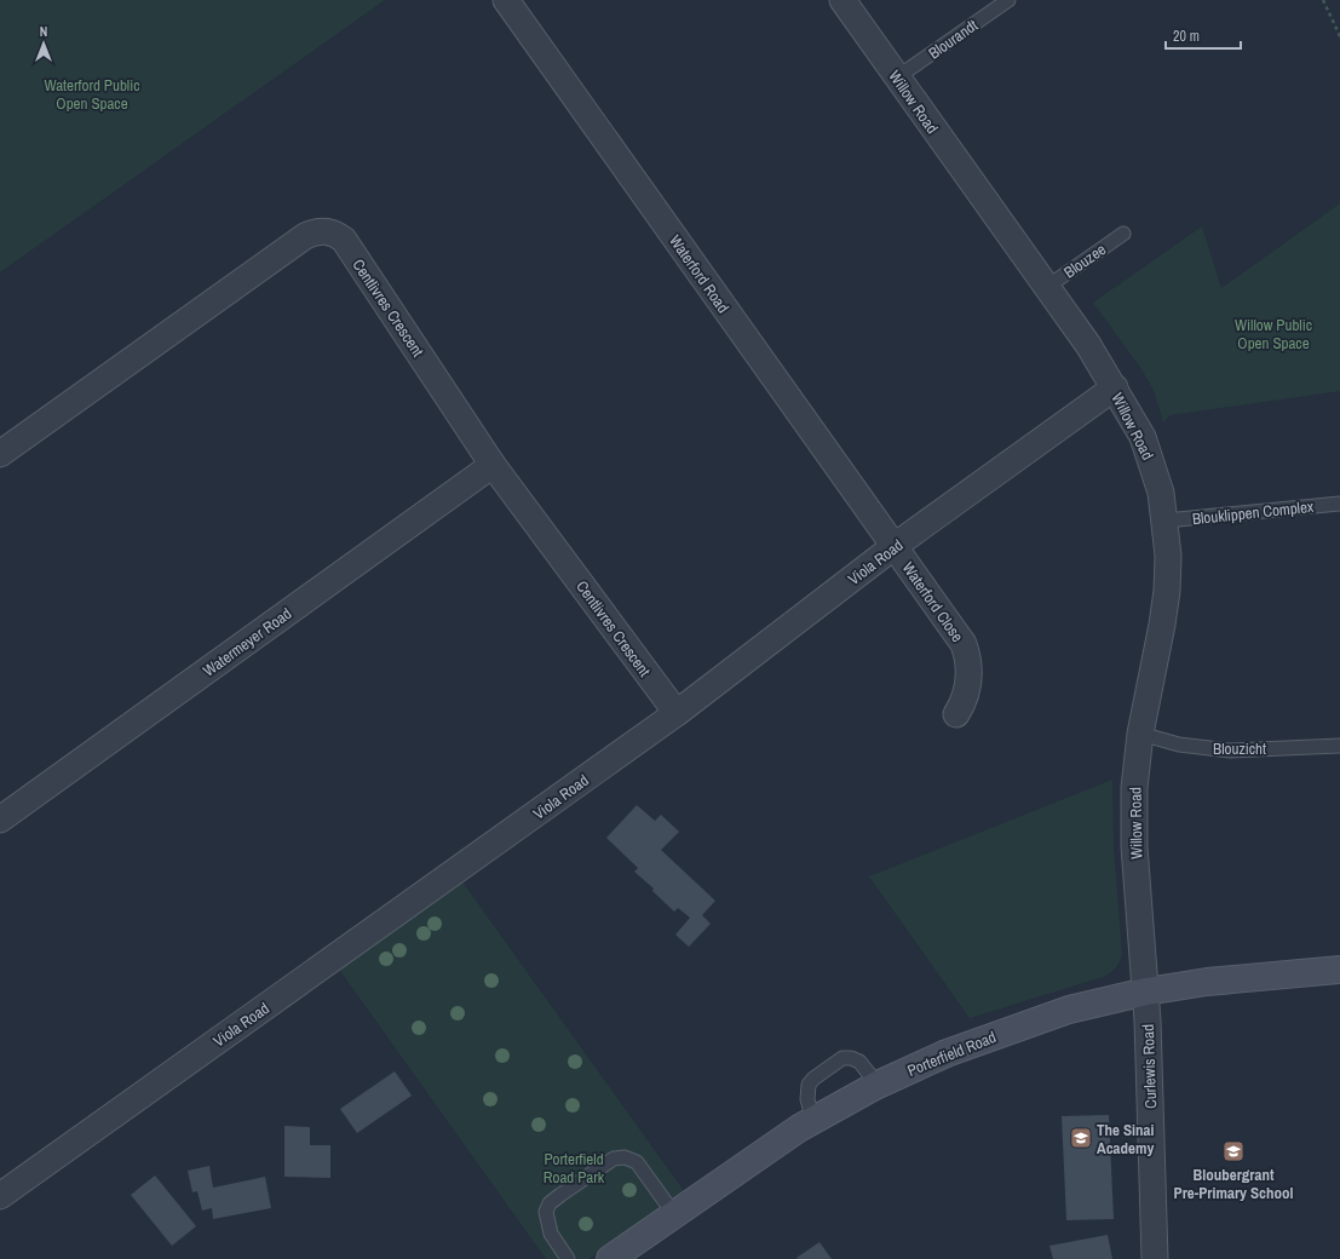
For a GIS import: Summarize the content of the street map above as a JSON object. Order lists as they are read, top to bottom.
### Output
{
  "streets": {
    "street": [
      "Willow Road",
      "Waterford Road",
      "Centlivres Crescent",
      "Viola Road",
      "Waterford Close",
      "Watermeyer Road",
      "Porterfield Road",
      "Curlewis Road"
    ],
    "lane": [
      "Blourandt",
      "Blouzee",
      "Blouklippen Complex",
      "Blouzicht"
    ]
  },
  "crossings": [
    ["Blourandt", "Willow Road"],
    ["Willow Road", "Blouzee"],
    ["Willow Road", "Blouklippen Complex"],
    ["Willow Road", "Viola Road"],
    ["Willow Road", "Blouzicht"],
    ["Willow Road", "Porterfield Road"],
    ["Willow Road", "Curlewis Road"],
    ["Waterford Road", "Viola Road"],
    ["Waterford Road", "Waterford Close"],
    ["Centlivres Crescent", "Viola Road"],
    ["Centlivres Crescent", "Watermeyer Road"],
    ["Viola Road", "Waterford Close"],
    ["Porterfield Road", "Curlewis Road"]
  ],
  "parks": ["Waterford Public Open Space", "Willow Public Open Space", "Porterfield Road Park"],
  "places": {
    "school or university": ["The Sinai Academy", "Bloubergrant Pre-Primary School"]
  },
  "scale_bar": "20 m",
  "north": "top"
}
